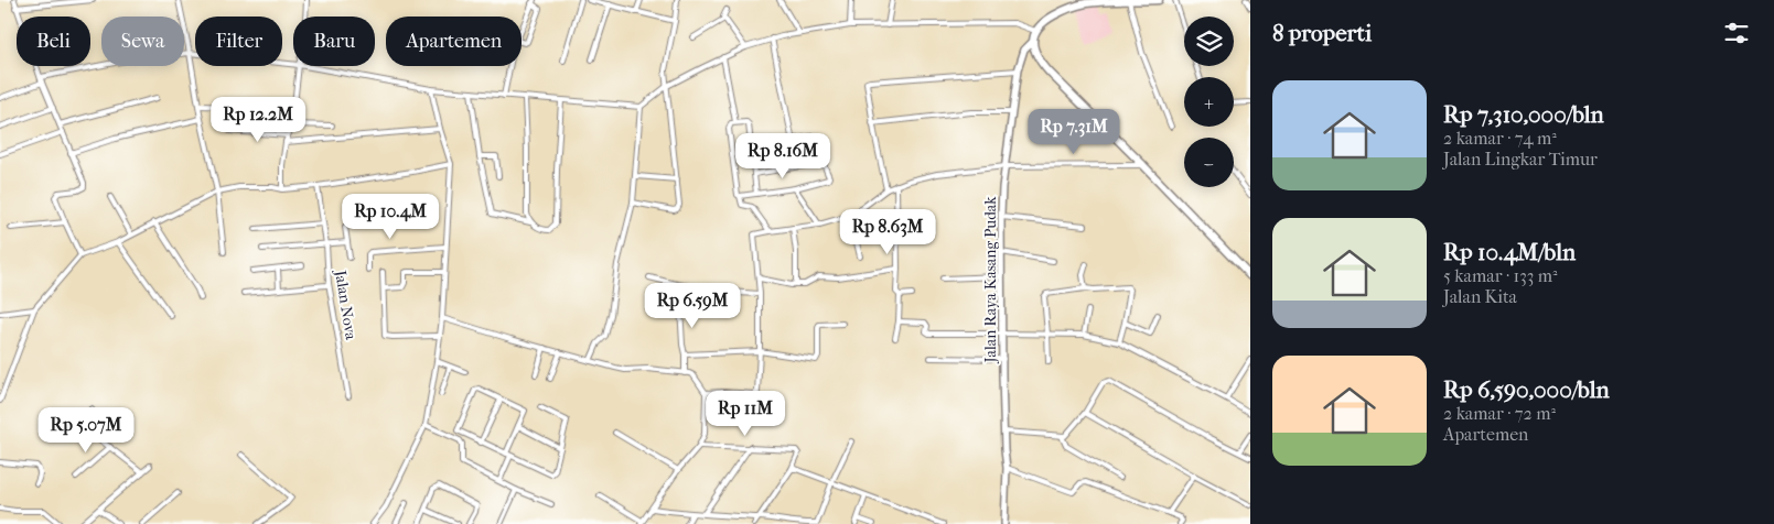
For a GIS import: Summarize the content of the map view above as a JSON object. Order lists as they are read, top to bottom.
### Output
{
  "streets": {
    "street": ["Jalan Raya Kasang Pudak", "Jalan Nova"]
  },
  "page": {
    "heading": "8 properti",
    "map_buttons": ["+", "−"],
    "chip": [
      "Beli",
      "Sewa",
      "Filter",
      "Baru",
      "Apartemen"
    ],
    "list": [
      {
        "name": "Rp 7,310,000/bln",
        "note": "2 kamar · 74 m² · Jalan Lingkar Timur"
      },
      {
        "name": "Rp 10.4M/bln",
        "note": "5 kamar · 133 m² · Jalan Kita"
      },
      {
        "name": "Rp 6,590,000/bln",
        "note": "2 kamar · 72 m² · Apartemen"
      }
    ],
    "price": [
      "Rp 12.2M",
      "Rp 7.31M",
      "Rp 8.16M",
      "Rp 10.4M",
      "Rp 8.63M",
      "Rp 6.59M",
      "Rp 11M",
      "Rp 5.07M"
    ]
  }
}
